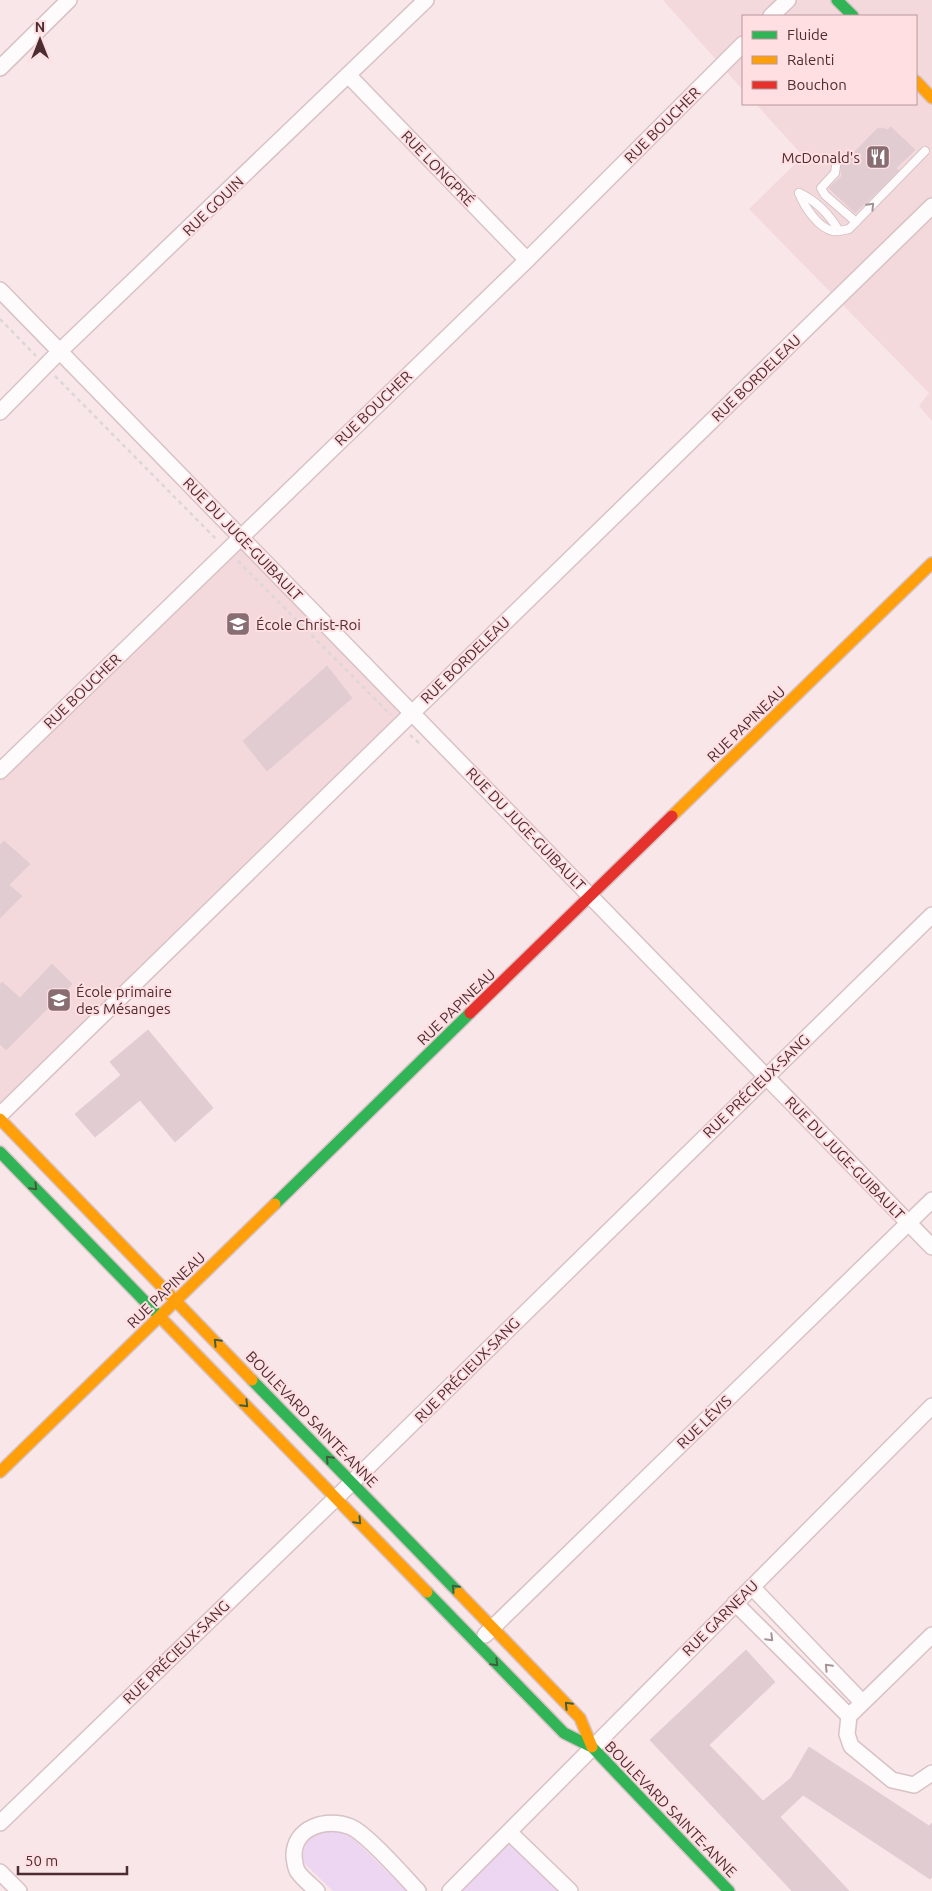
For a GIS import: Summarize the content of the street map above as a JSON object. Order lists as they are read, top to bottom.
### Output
{
  "streets": {
    "street": [
      "RUE BOUCHER",
      "RUE LONGPRÉ",
      "RUE GOUIN",
      "RUE BORDELEAU",
      "RUE DU JUGE-GUIBAULT",
      "RUE PAPINEAU",
      "RUE PRÉCIEUX-SANG",
      "BOULEVARD SAINTE-ANNE",
      "RUE LÉVIS",
      "RUE GARNEAU"
    ]
  },
  "crossings": [
    ["RUE BOUCHER", "RUE LONGPRÉ"],
    ["RUE BOUCHER", "RUE DU JUGE-GUIBAULT"],
    ["RUE LONGPRÉ", "RUE GOUIN"],
    ["RUE GOUIN", "RUE DU JUGE-GUIBAULT"],
    ["RUE BORDELEAU", "RUE DU JUGE-GUIBAULT"],
    ["RUE BORDELEAU", "BOULEVARD SAINTE-ANNE"],
    ["RUE DU JUGE-GUIBAULT", "RUE PAPINEAU"],
    ["RUE DU JUGE-GUIBAULT", "RUE PRÉCIEUX-SANG"],
    ["RUE DU JUGE-GUIBAULT", "RUE LÉVIS"],
    ["RUE PAPINEAU", "BOULEVARD SAINTE-ANNE"],
    ["RUE PRÉCIEUX-SANG", "BOULEVARD SAINTE-ANNE"],
    ["BOULEVARD SAINTE-ANNE", "RUE LÉVIS"],
    ["BOULEVARD SAINTE-ANNE", "RUE GARNEAU"]
  ],
  "places": {
    "restaurant": ["McDonald's"],
    "school or university": ["École Christ-Roi", "École primaire des Mésanges"]
  },
  "legend": ["Fluide", "Ralenti", "Bouchon"],
  "scale_bar": "50 m",
  "north": "top"
}
